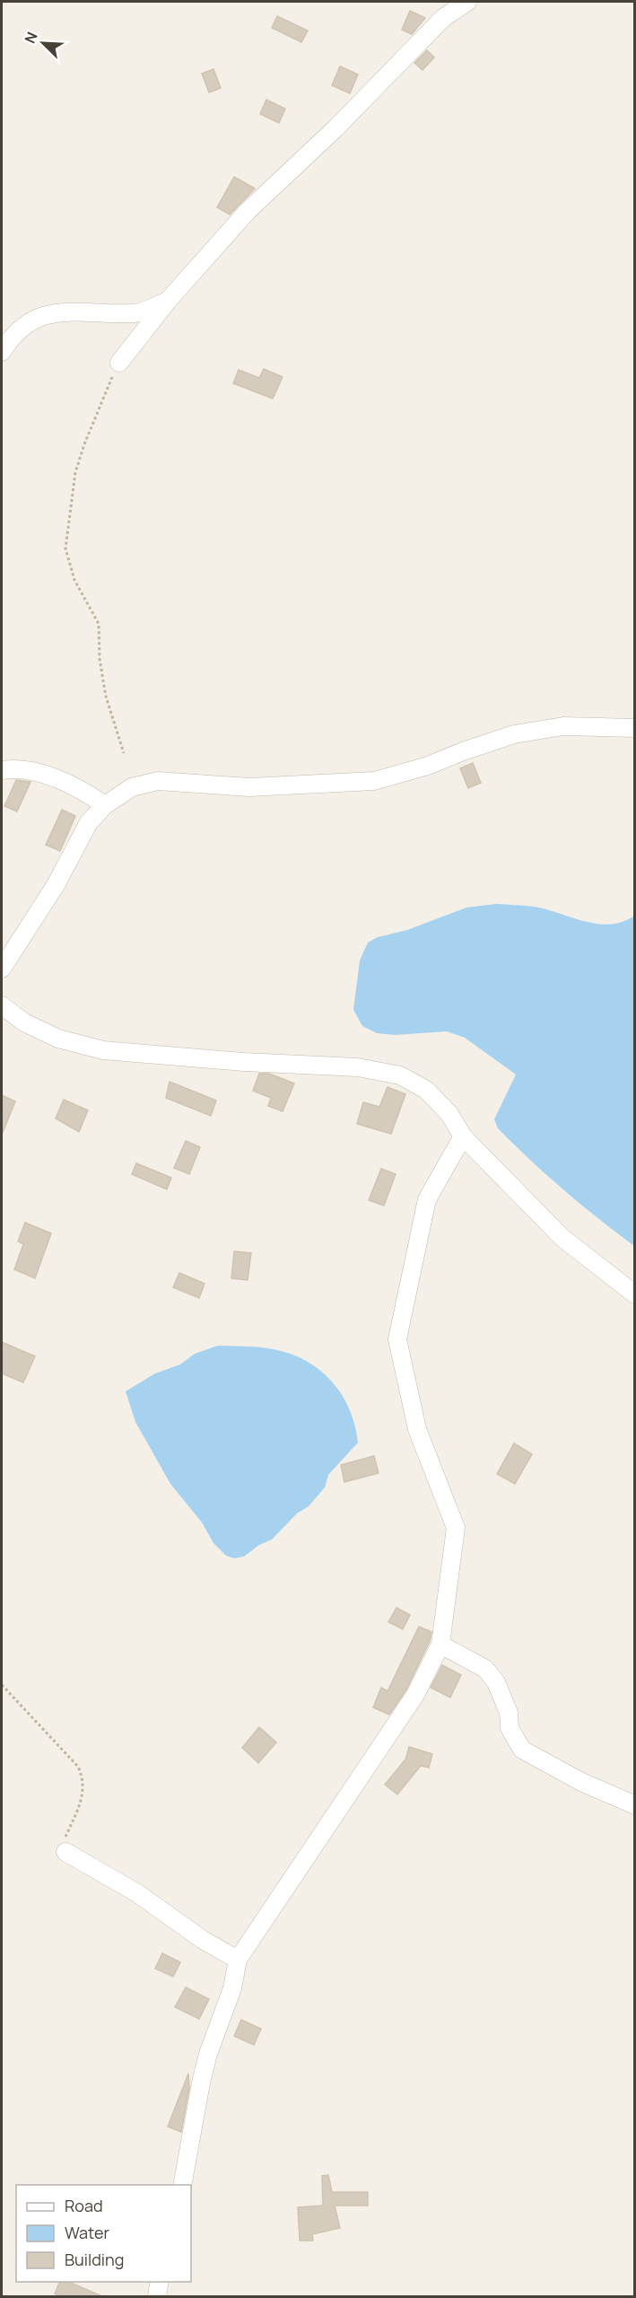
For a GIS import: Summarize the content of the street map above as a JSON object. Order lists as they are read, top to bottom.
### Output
{
  "legend": ["Road", "Water", "Building"],
  "north": "top left"
}
